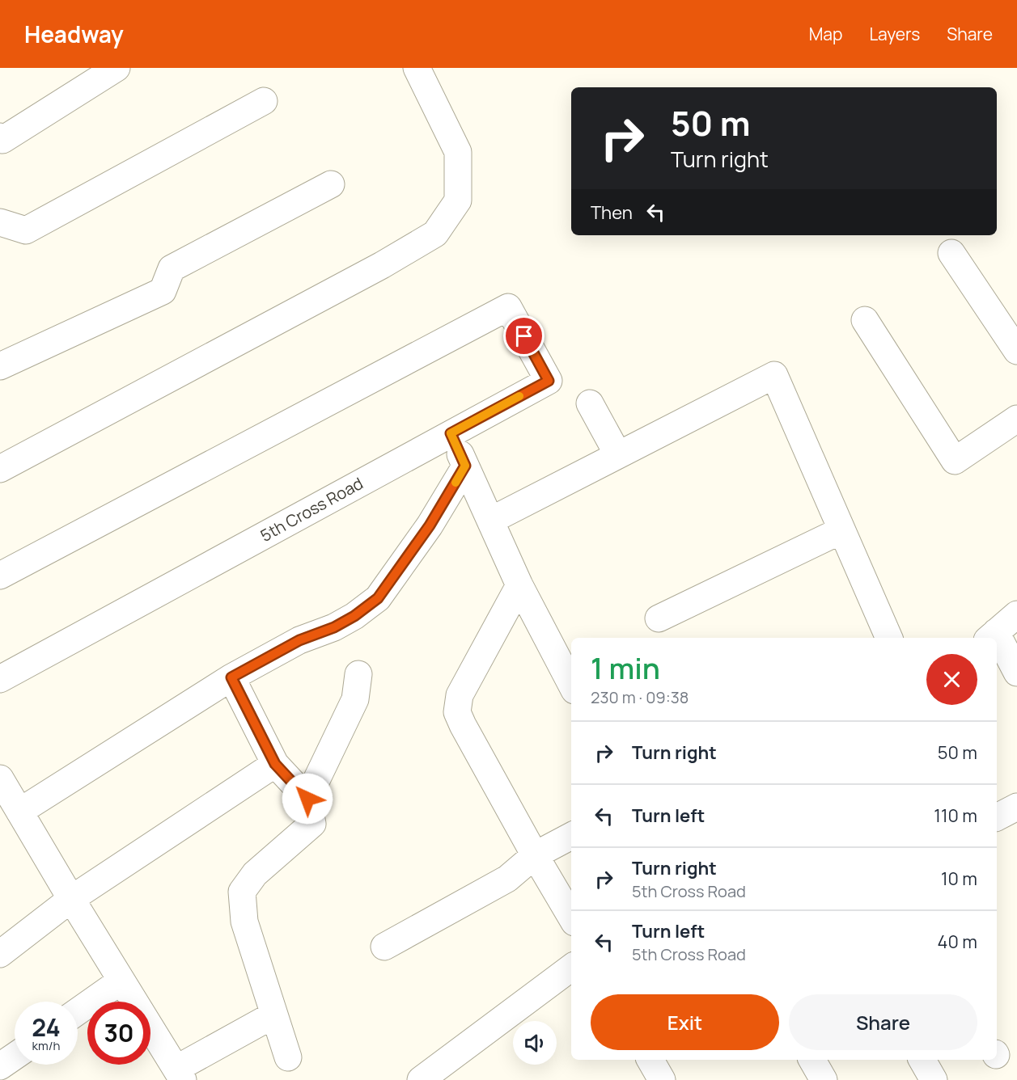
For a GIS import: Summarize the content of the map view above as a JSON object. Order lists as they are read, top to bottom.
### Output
{
  "streets": {
    "street": ["5th Cross Road"]
  },
  "page": {
    "header": "Headway",
    "nav": ["Map", "Layers", "Share"],
    "turn": ["50 m", "Turn right"],
    "then": "Then",
    "heading": ["1 min", "230 m · 09:38"],
    "list": [
      {
        "name": "Turn right",
        "value": "50 m"
      },
      {
        "name": "Turn left",
        "value": "110 m"
      },
      {
        "name": "Turn right",
        "note": "5th Cross Road",
        "value": "10 m"
      },
      {
        "name": "Turn left",
        "note": "5th Cross Road",
        "value": "40 m"
      }
    ],
    "buttons": ["Exit", "Share"],
    "speed": "24 km/h",
    "limit": "30"
  }
}
